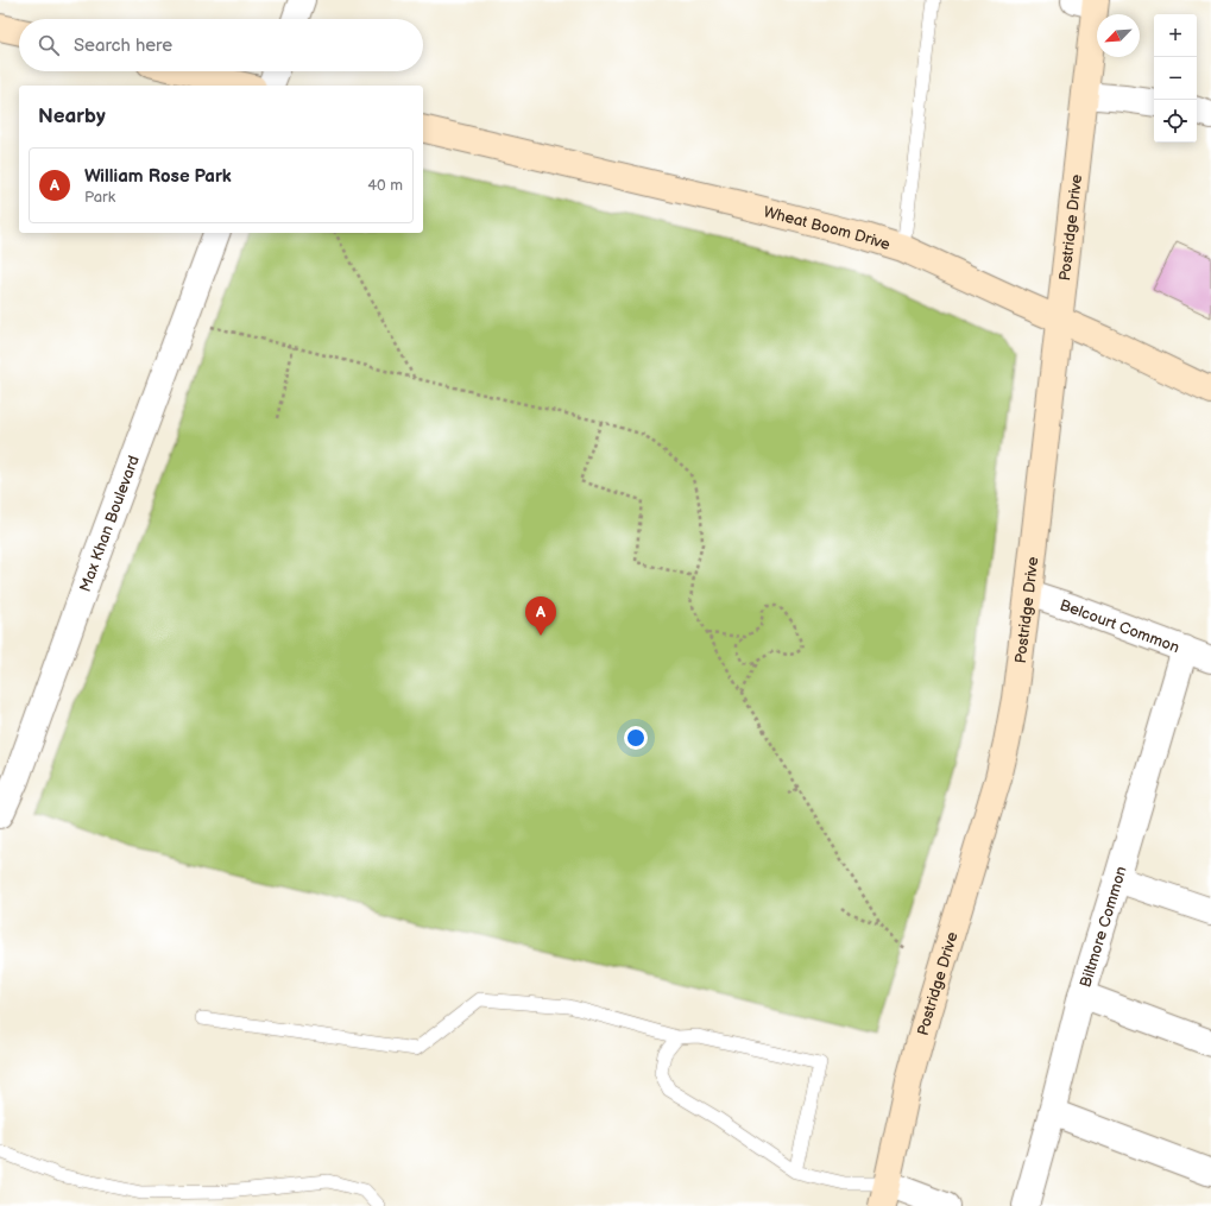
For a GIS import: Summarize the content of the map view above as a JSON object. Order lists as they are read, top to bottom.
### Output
{
  "streets": {
    "street": [
      "Wheat Boom Drive",
      "Postridge Drive",
      "Max Khan Boulevard",
      "Belcourt Common",
      "Biltmore Common"
    ]
  },
  "crossings": [
    ["Wheat Boom Drive", "Postridge Drive"],
    ["Postridge Drive", "Belcourt Common"],
    ["Belcourt Common", "Biltmore Common"]
  ],
  "north": "bottom left",
  "page": {
    "map_buttons": ["+", "−"],
    "search": "Search here",
    "heading": "Nearby",
    "list": [
      {
        "mark": "A",
        "name": "William Rose Park",
        "note": "Park",
        "value": "40 m"
      }
    ],
    "pins": "A"
  }
}
